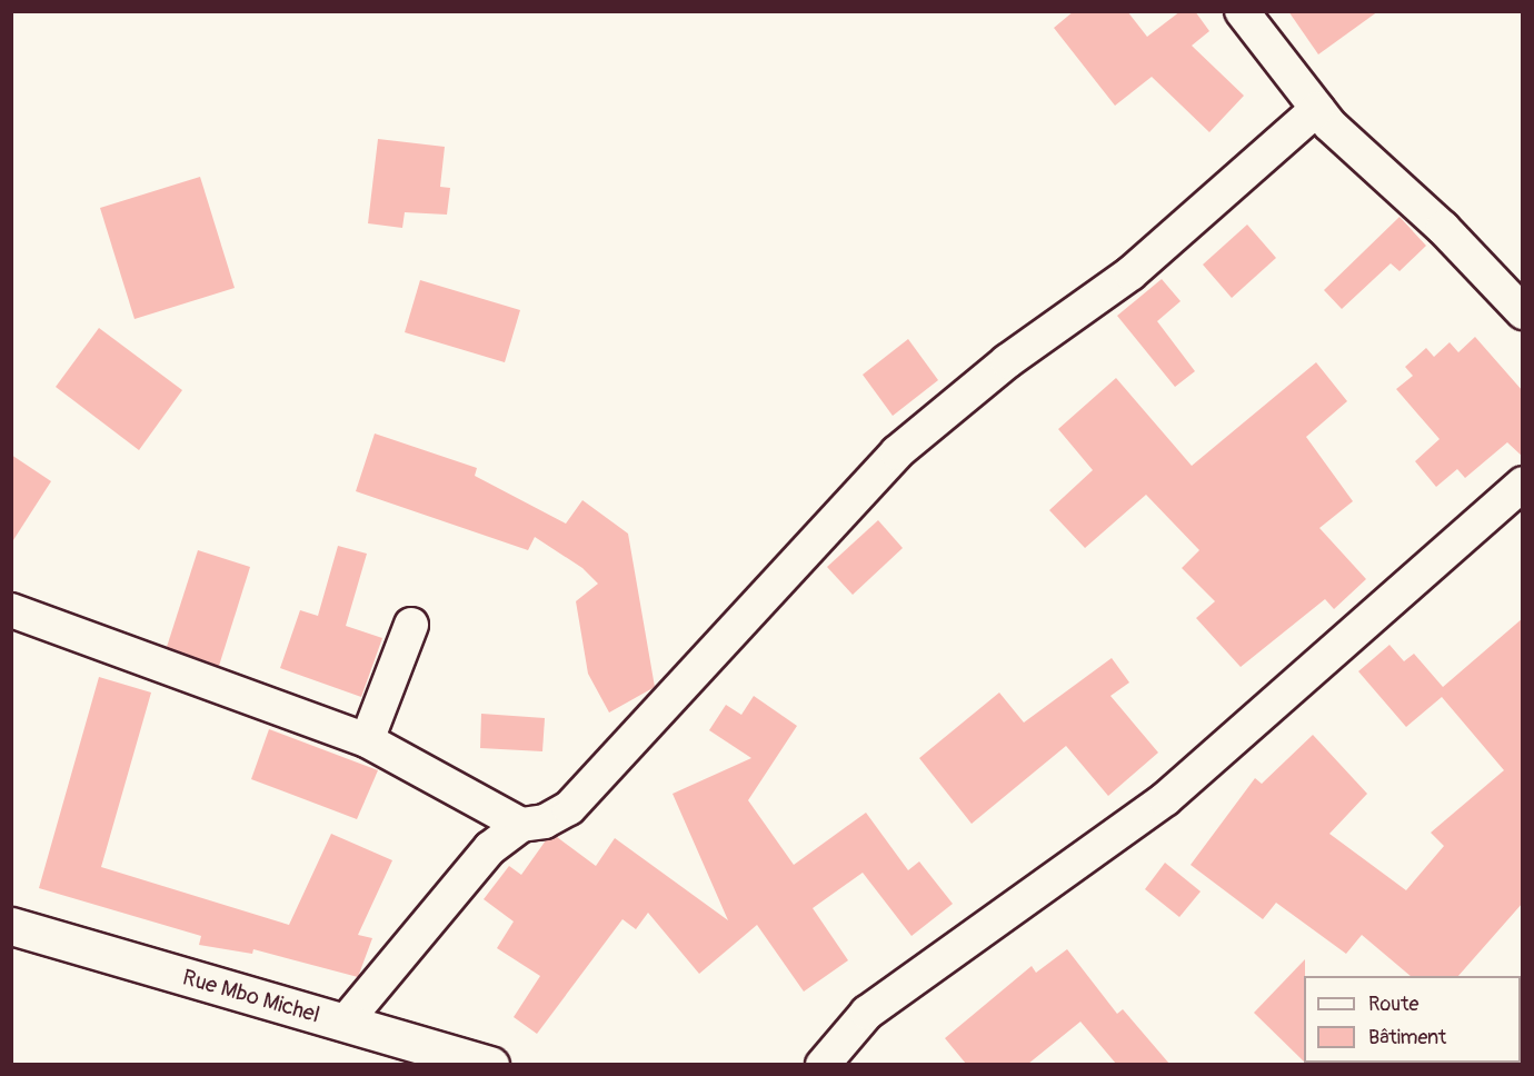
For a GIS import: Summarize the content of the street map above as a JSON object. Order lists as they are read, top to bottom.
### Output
{
  "streets": {
    "street": ["Rue Mbo Michel"]
  },
  "legend": ["Route", "Bâtiment"]
}
